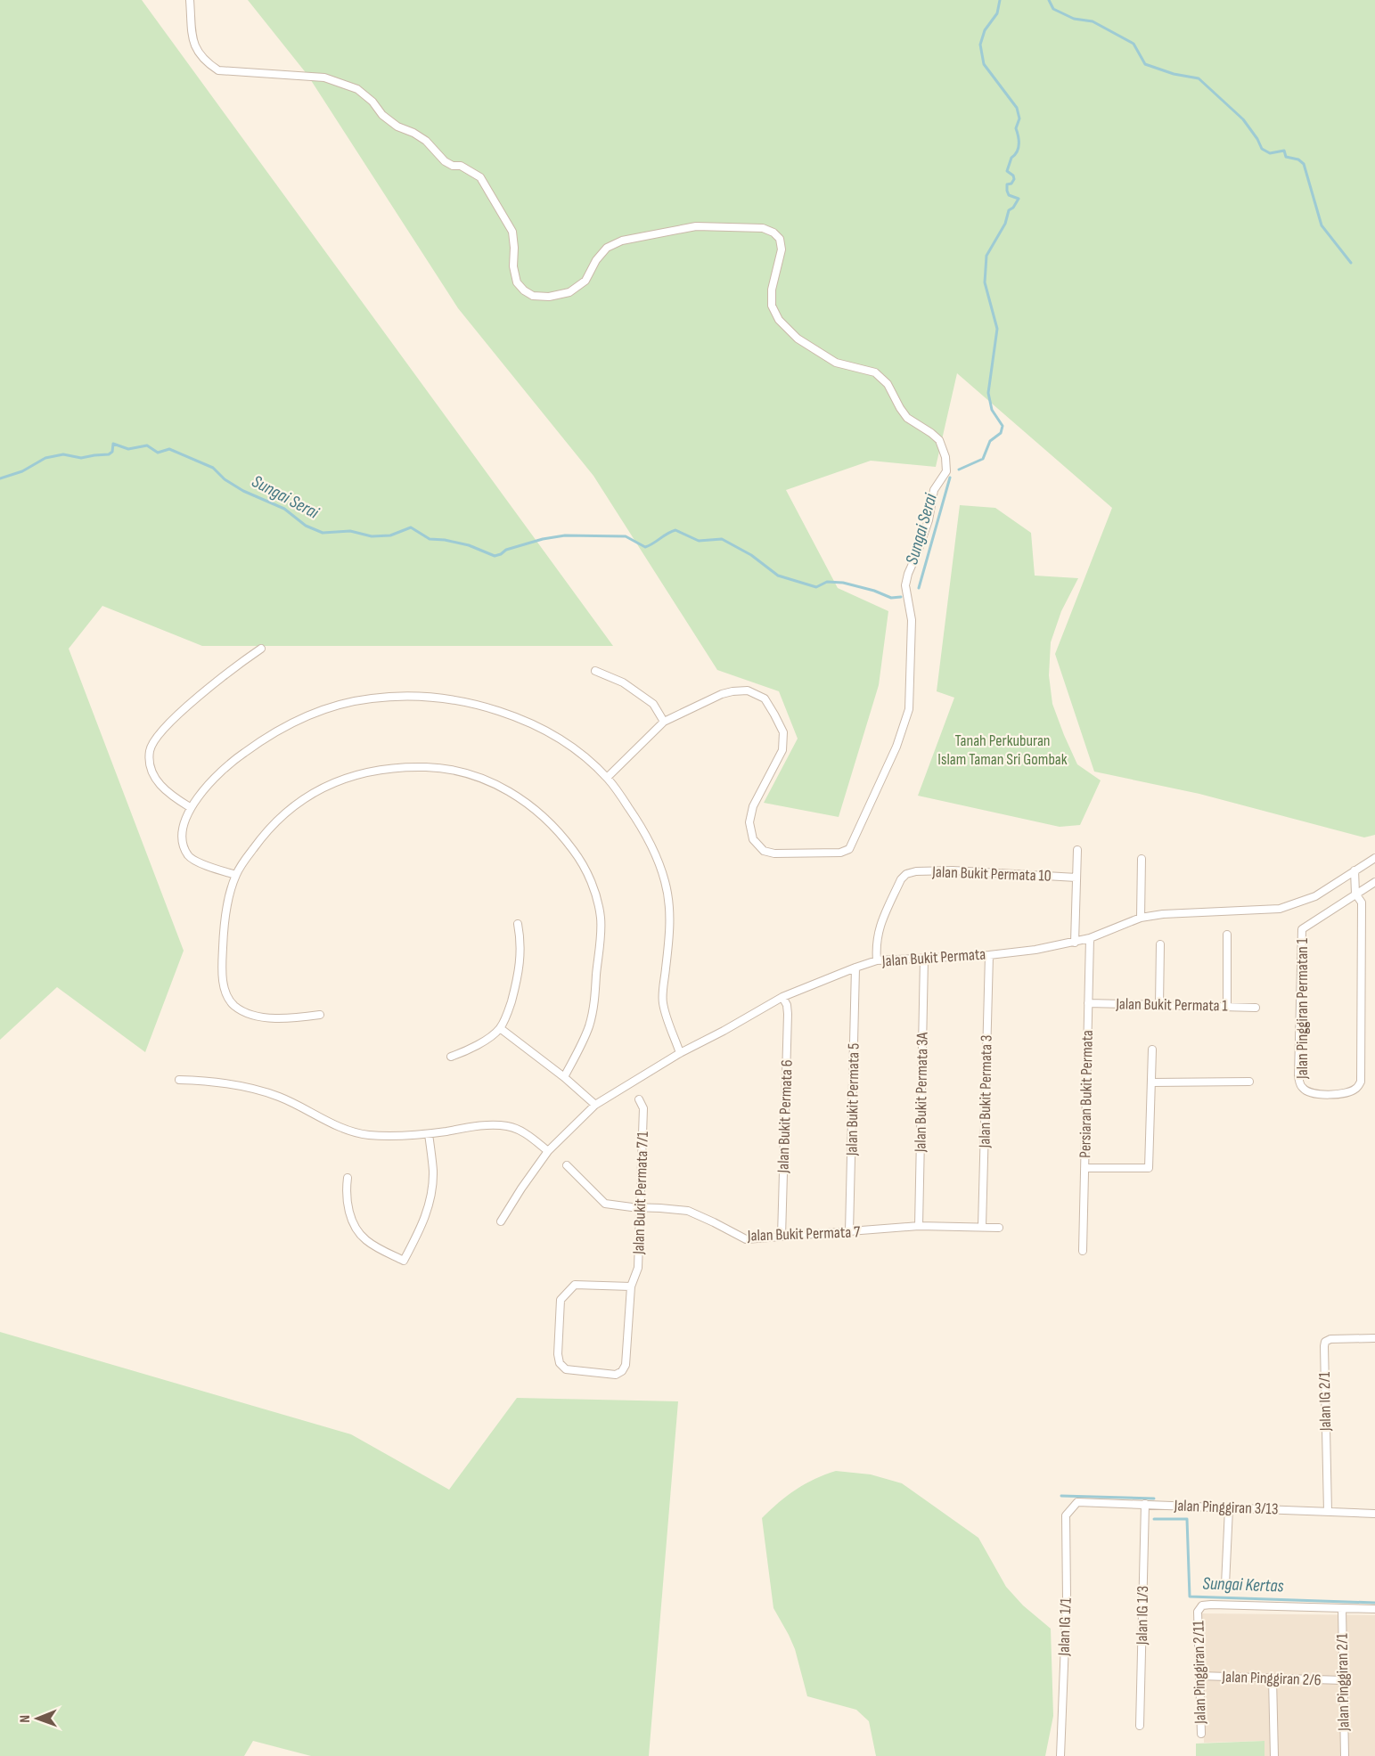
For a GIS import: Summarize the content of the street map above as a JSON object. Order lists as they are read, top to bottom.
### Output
{
  "streets": {
    "street": [
      "Jalan Bukit Permata 10",
      "Jalan Bukit Permata",
      "Jalan Bukit Permata 1",
      "Jalan Pinggiran Permatan 1",
      "Jalan Bukit Permata 3",
      "Jalan Bukit Permata 3A",
      "Persiaran Bukit Permata",
      "Jalan Bukit Permata 5",
      "Jalan Bukit Permata 6",
      "Jalan Bukit Permata 7/1",
      "Jalan Bukit Permata 7",
      "Jalan IG 2/1",
      "Jalan Pinggiran 3/13",
      "Jalan IG 1/3",
      "Jalan IG 1/1",
      "Jalan Pinggiran 2/11",
      "Jalan Pinggiran 2/6",
      "Jalan Pinggiran 2/1"
    ]
  },
  "crossings": [
    ["Jalan Bukit Permata 10", "Jalan Bukit Permata"],
    ["Jalan Bukit Permata", "Jalan Bukit Permata 3"],
    ["Jalan Bukit Permata", "Jalan Bukit Permata 3A"],
    ["Jalan Bukit Permata", "Persiaran Bukit Permata"],
    ["Jalan Bukit Permata", "Jalan Bukit Permata 5"],
    ["Jalan Bukit Permata", "Jalan Bukit Permata 6"],
    ["Jalan Bukit Permata 1", "Persiaran Bukit Permata"],
    ["Jalan Bukit Permata 3", "Jalan Bukit Permata 7"],
    ["Jalan Bukit Permata 3A", "Jalan Bukit Permata 7"],
    ["Jalan Bukit Permata 5", "Jalan Bukit Permata 7"],
    ["Jalan Bukit Permata 6", "Jalan Bukit Permata 7"],
    ["Jalan Bukit Permata 7/1", "Jalan Bukit Permata 7"],
    ["Jalan IG 2/1", "Jalan Pinggiran 3/13"],
    ["Jalan Pinggiran 3/13", "Jalan IG 1/3"],
    ["Jalan Pinggiran 3/13", "Jalan IG 1/1"],
    ["Jalan Pinggiran 2/11", "Jalan Pinggiran 2/6"],
    ["Jalan Pinggiran 2/11", "Jalan Pinggiran 2/1"],
    ["Jalan Pinggiran 2/6", "Jalan Pinggiran 2/1"]
  ],
  "water": ["Sungai Serai", "Sungai Kertas"],
  "parks": ["Tanah Perkuburan Islam Taman Sri Gombak"],
  "north": "left"
}
